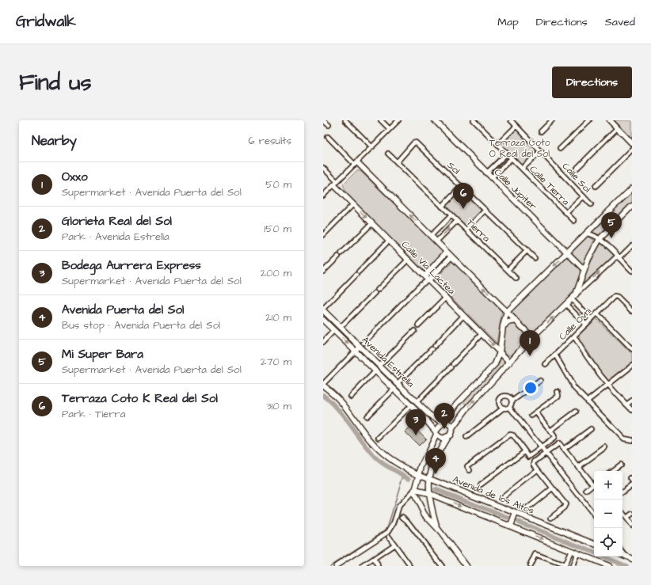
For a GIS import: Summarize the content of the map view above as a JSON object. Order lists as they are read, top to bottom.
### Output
{
  "streets": {
    "street": [
      "Sol",
      "Calle Sol",
      "Calle Tierra",
      "Calle Júpiter",
      "Tierra",
      "Calle Vía Láctea",
      "Calle Ovni",
      "Avenida Estrella",
      "Avenida de los Altos"
    ]
  },
  "crossings": [
    ["Sol", "Tierra"]
  ],
  "parks": ["Terraza Coto O Real del Sol"],
  "page": {
    "header": "Gridwalk",
    "nav": ["Map", "Directions", "Saved"],
    "buttons": "Directions",
    "title": "Find us",
    "heading": ["Nearby", "6 results"],
    "list": [
      {
        "mark": "1",
        "name": "Oxxo",
        "note": "Supermarket · Avenida Puerta del Sol",
        "value": "50 m"
      },
      {
        "mark": "2",
        "name": "Glorieta Real del Sol",
        "note": "Park · Avenida Estrella",
        "value": "150 m"
      },
      {
        "mark": "3",
        "name": "Bodega Aurrera Express",
        "note": "Supermarket · Avenida Puerta del Sol",
        "value": "200 m"
      },
      {
        "mark": "4",
        "name": "Avenida Puerta del Sol",
        "note": "Bus stop · Avenida Puerta del Sol",
        "value": "210 m"
      },
      {
        "mark": "5",
        "name": "Mi Super Bara",
        "note": "Supermarket · Avenida Puerta del Sol",
        "value": "270 m"
      },
      {
        "mark": "6",
        "name": "Terraza Coto K Real del Sol",
        "note": "Park · Tierra",
        "value": "310 m"
      }
    ],
    "pins": [
      "6",
      "5",
      "1",
      "2",
      "3",
      "4"
    ],
    "map_buttons": ["+", "−"]
  }
}
